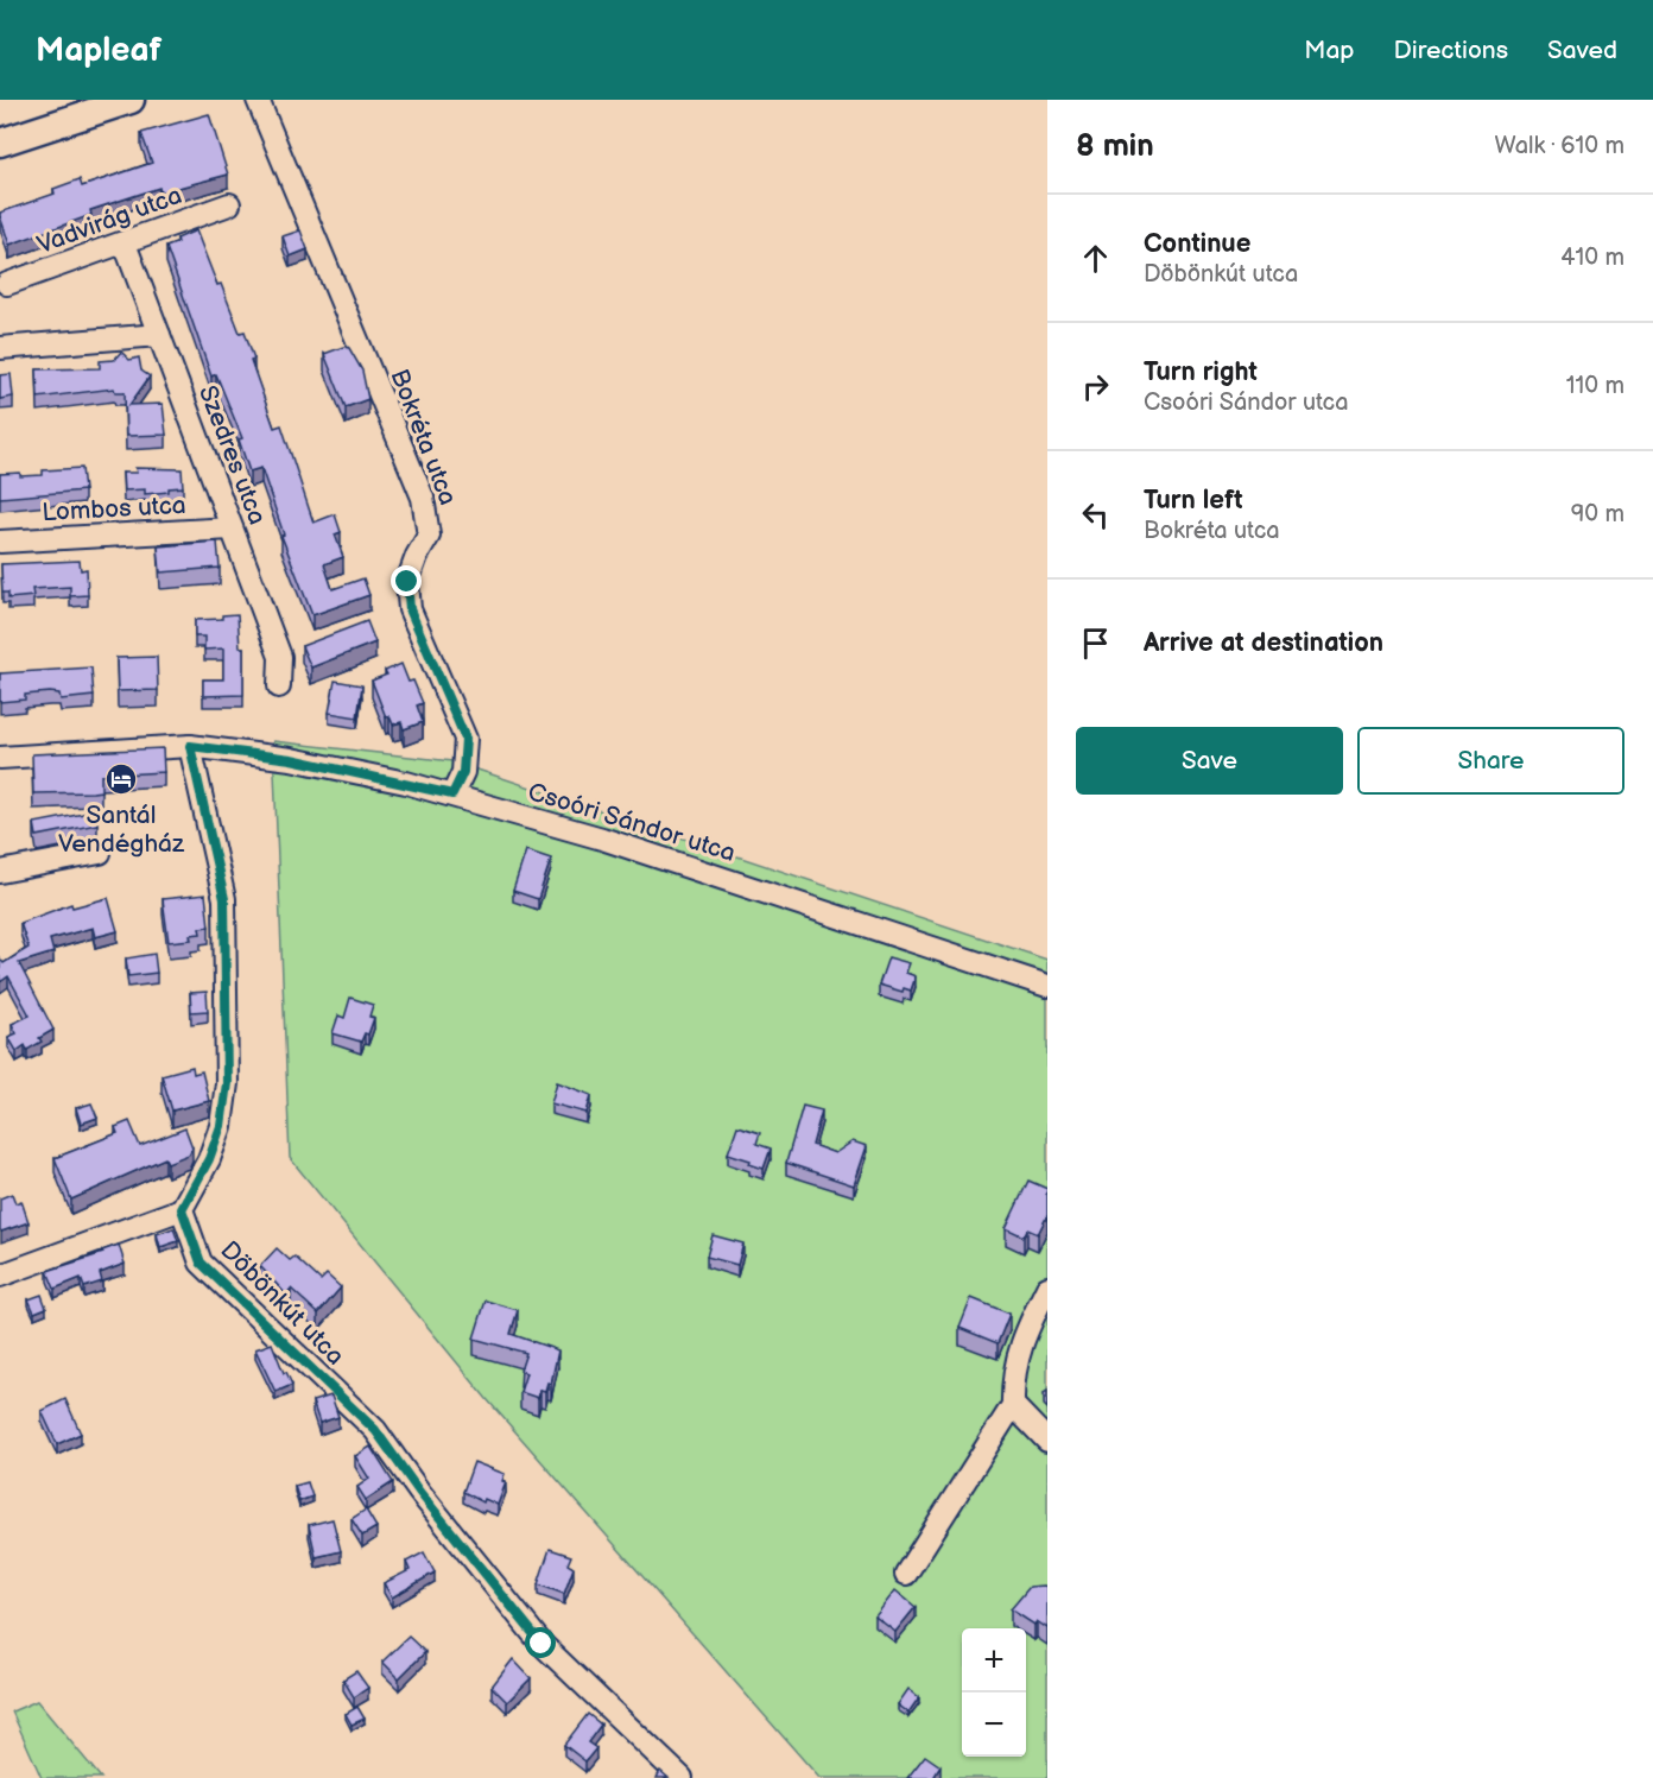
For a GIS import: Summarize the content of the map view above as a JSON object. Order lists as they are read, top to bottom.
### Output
{
  "streets": {
    "street": [
      "Vadvirág utca",
      "Bokréta utca",
      "Szedres utca",
      "Lombos utca",
      "Csoóri Sándor utca",
      "Döbönkút utca"
    ]
  },
  "crossings": [
    ["Vadvirág utca", "Szedres utca"],
    ["Bokréta utca", "Csoóri Sándor utca"],
    ["Szedres utca", "Lombos utca"]
  ],
  "places": {
    "hotel": ["Santál Vendégház"]
  },
  "page": {
    "header": "Mapleaf",
    "nav": ["Map", "Directions", "Saved"],
    "heading": ["8 min", "Walk · 610 m"],
    "list": [
      ["Continue", "Döbönkút utca", "410 m"],
      ["Turn right", "Csoóri Sándor utca", "110 m"],
      ["Turn left", "Bokréta utca", "90 m"],
      "Arrive at destination"
    ],
    "buttons": ["Save", "Share"],
    "map_buttons": ["+", "−"]
  }
}
